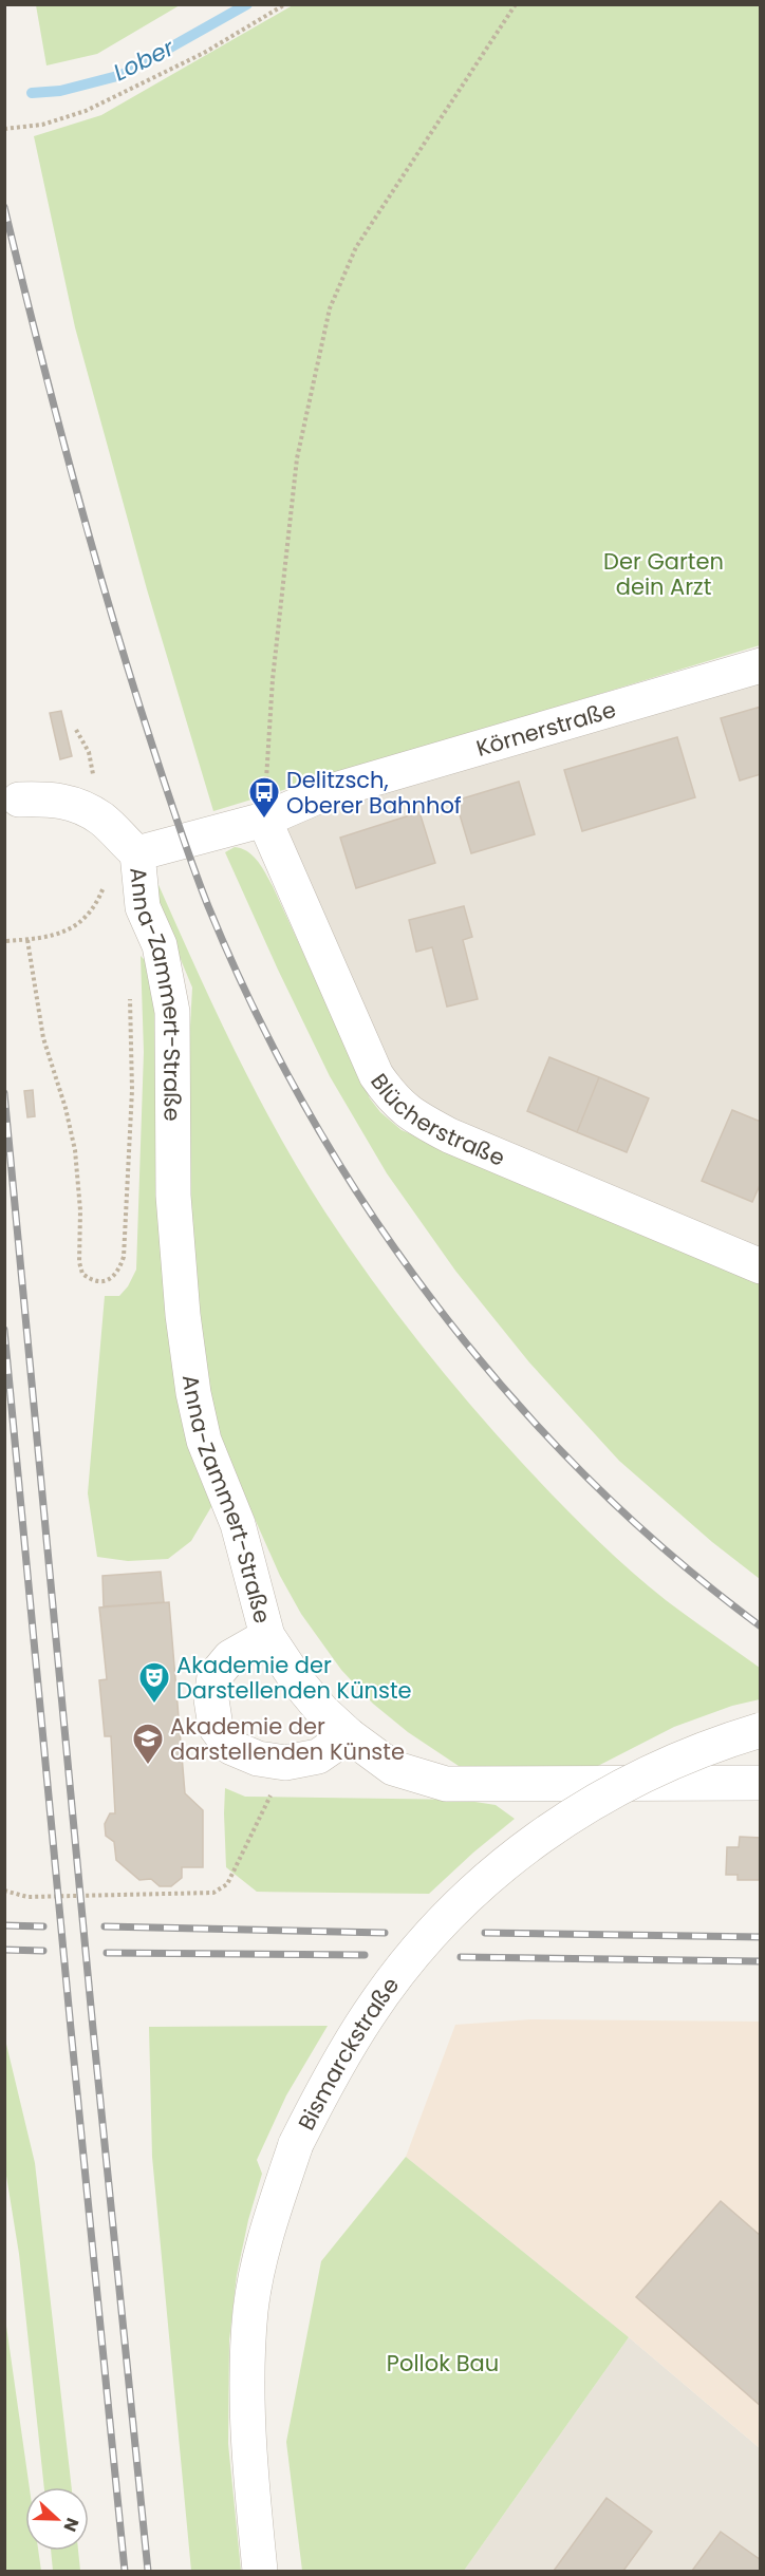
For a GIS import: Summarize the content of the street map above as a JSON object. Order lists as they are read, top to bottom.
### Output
{
  "streets": {
    "street": [
      "Körnerstraße",
      "Anna-Zammert-Straße",
      "Blücherstraße",
      "Bismarckstraße"
    ]
  },
  "crossings": [
    ["Körnerstraße", "Anna-Zammert-Straße"],
    ["Körnerstraße", "Blücherstraße"]
  ],
  "water": ["Lober"],
  "parks": ["Der Garten dein Arzt", "Pollok Bau"],
  "places": {
    "bus stop": ["Delitzsch, Oberer Bahnhof"],
    "theatre": ["Akademie der Darstellenden Künste"],
    "school or university": ["Akademie der darstellenden Künste"]
  },
  "north": "right"
}
